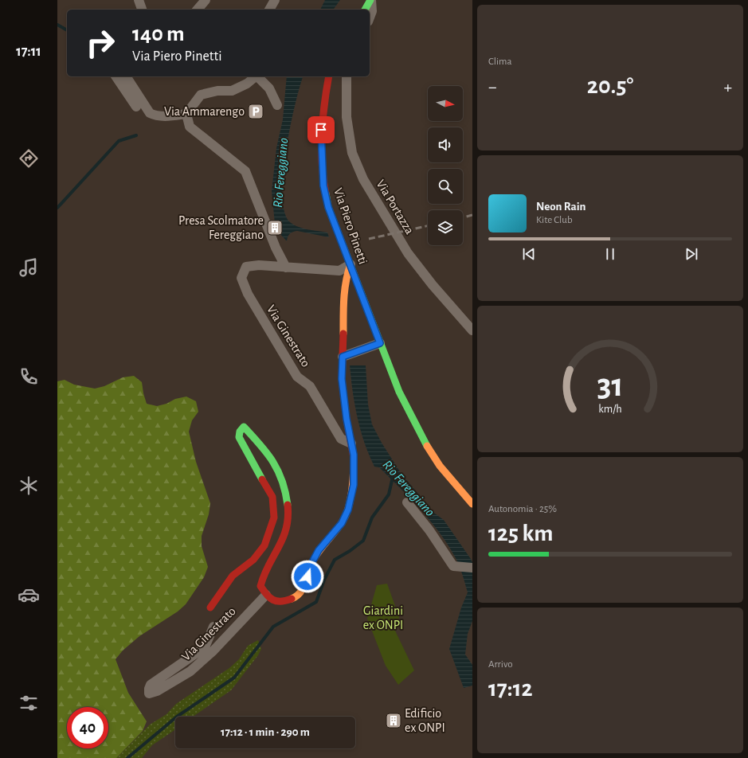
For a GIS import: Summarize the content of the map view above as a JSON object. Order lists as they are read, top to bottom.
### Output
{
  "streets": {
    "street": ["Via Portazza", "Via Piero Pinetti", "Via Ginestrato"]
  },
  "crossings": [
    ["Via Piero Pinetti", "Via Ginestrato"]
  ],
  "water": ["Rio Fereggiano"],
  "parks": ["Giardini ex ONPI"],
  "places": {
    "parking": ["Via Ammarengo"],
    "building": ["Presa Scolmatore Fereggiano", "Edificio ex ONPI"]
  },
  "north": "right",
  "page": {
    "tabs": "17:11",
    "tile": [
      "Clima",
      ["Autonomia · 25%", "125 km"],
      ["Arrivo", "17:12"]
    ],
    "turn": ["140 m", "Via Piero Pinetti"],
    "heat": ["−", "20.5°", "+"],
    "song": ["Neon Rain", "Kite Club"],
    "limit": "40",
    "trip": "17:12 · 1 min · 290 m",
    "gauge": ["31", "km/h"]
  }
}
